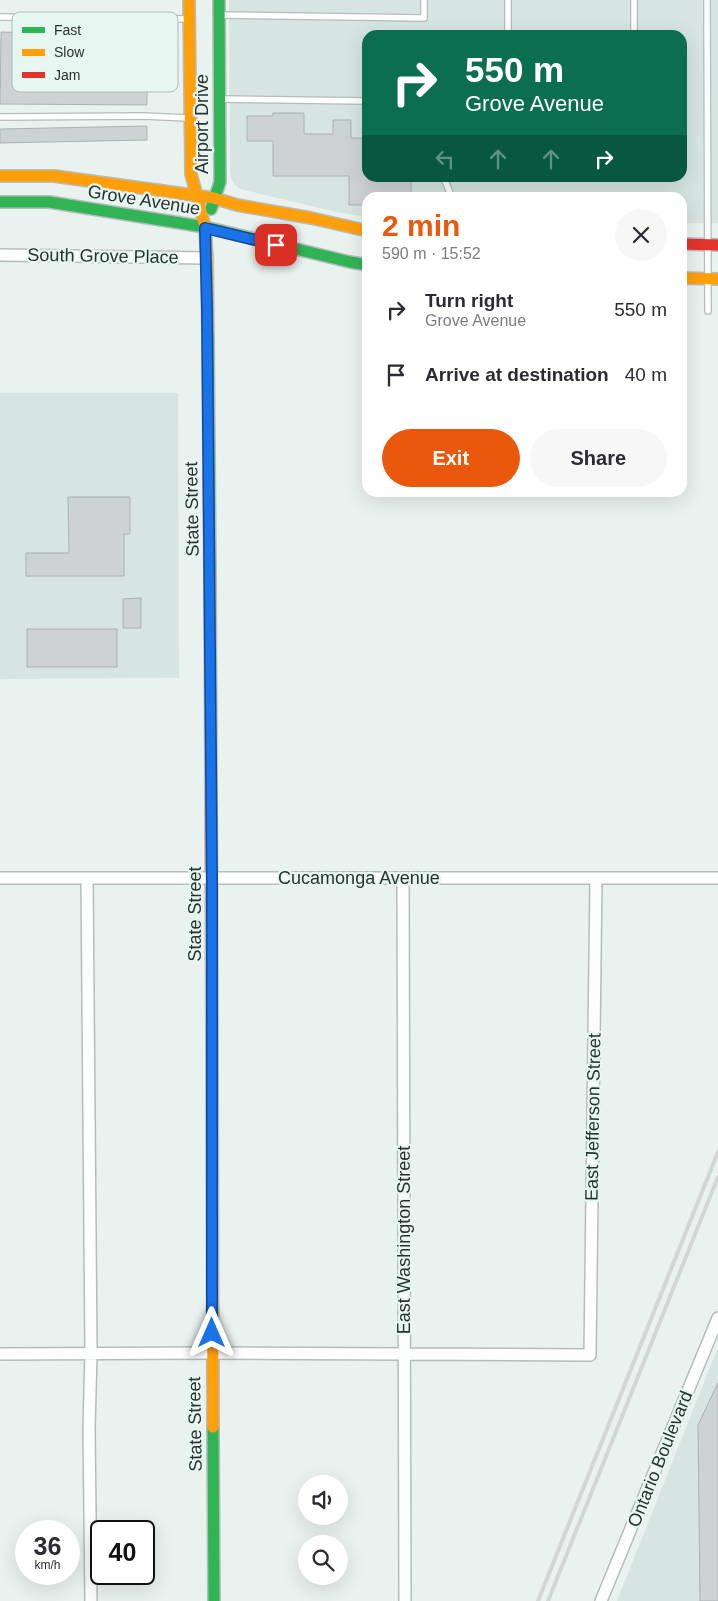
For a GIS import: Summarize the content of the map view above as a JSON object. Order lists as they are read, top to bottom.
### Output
{
  "streets": {
    "street": [
      "Airport Drive",
      "Grove Avenue",
      "South Grove Place",
      "State Street",
      "Cucamonga Avenue",
      "East Jefferson Street",
      "East Washington Street",
      "Ontario Boulevard"
    ]
  },
  "crossings": [
    ["Airport Drive", "Grove Avenue"],
    ["Airport Drive", "State Street"],
    ["Grove Avenue", "State Street"],
    ["South Grove Place", "State Street"],
    ["State Street", "Cucamonga Avenue"],
    ["Cucamonga Avenue", "East Jefferson Street"],
    ["Cucamonga Avenue", "East Washington Street"],
    ["East Jefferson Street", "East Washington Street"]
  ],
  "legend": ["Fast", "Slow", "Jam"],
  "page": {
    "turn": ["550 m", "Grove Avenue"],
    "heading": ["2 min", "590 m · 15:52"],
    "list": [
      {
        "name": "Turn right",
        "note": "Grove Avenue",
        "value": "550 m"
      },
      {
        "name": "Arrive at destination",
        "value": "40 m"
      }
    ],
    "buttons": ["Exit", "Share"],
    "speed": "36 km/h",
    "limit": "40"
  }
}
